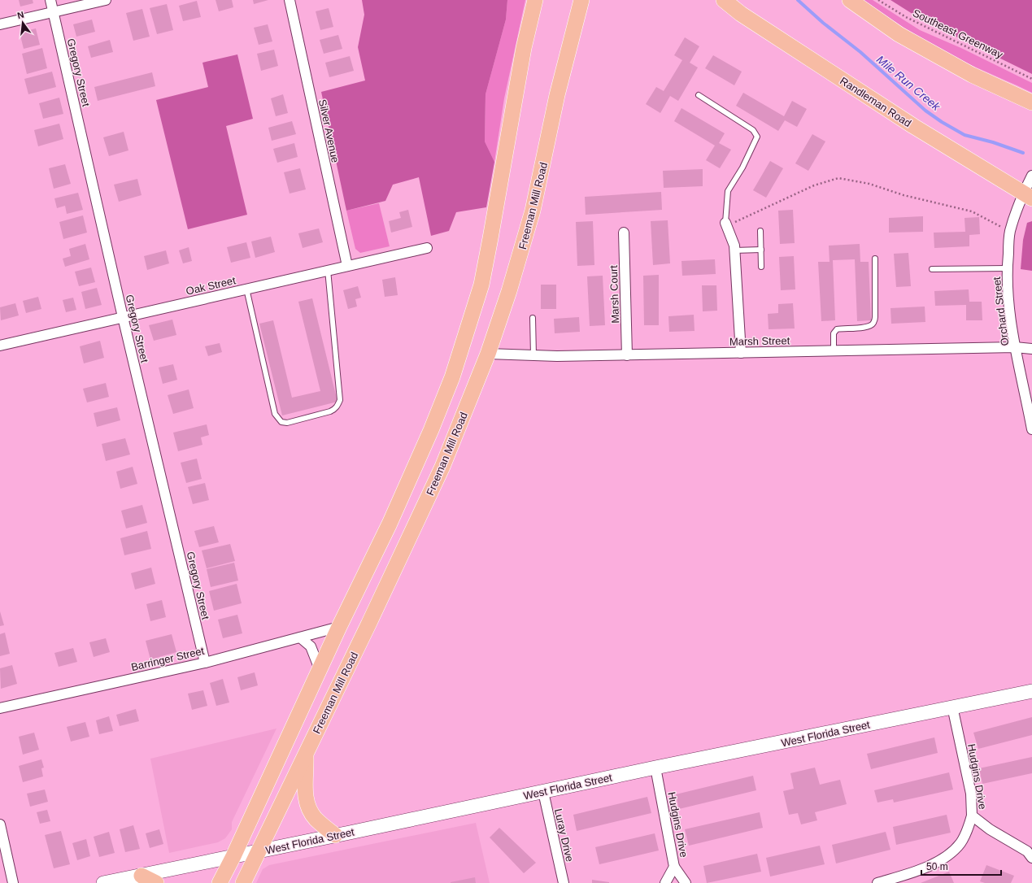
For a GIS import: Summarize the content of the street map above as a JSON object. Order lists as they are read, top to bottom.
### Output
{
  "streets": {
    "main road": ["Randleman Road", "Freeman Mill Road", "West Florida Street"],
    "street": [
      "Gregory Street",
      "Silver Avenue",
      "Oak Street",
      "Marsh Court",
      "Orchard Street",
      "Marsh Street",
      "Barringer Street",
      "Hudgins Drive",
      "Luray Drive"
    ],
    "path": ["Southeast Greenway"]
  },
  "crossings": [
    ["Gregory Street", "Oak Street"],
    ["Gregory Street", "Barringer Street"],
    ["Randleman Road", "Orchard Street"],
    ["Silver Avenue", "Oak Street"],
    ["Freeman Mill Road", "Marsh Street"],
    ["Freeman Mill Road", "West Florida Street"],
    ["Marsh Court", "Marsh Street"],
    ["Orchard Street", "Marsh Street"],
    ["West Florida Street", "Hudgins Drive"],
    ["West Florida Street", "Luray Drive"]
  ],
  "water": ["Mile Run Creek"],
  "scale_bar": "50 m",
  "north": "top"
}
